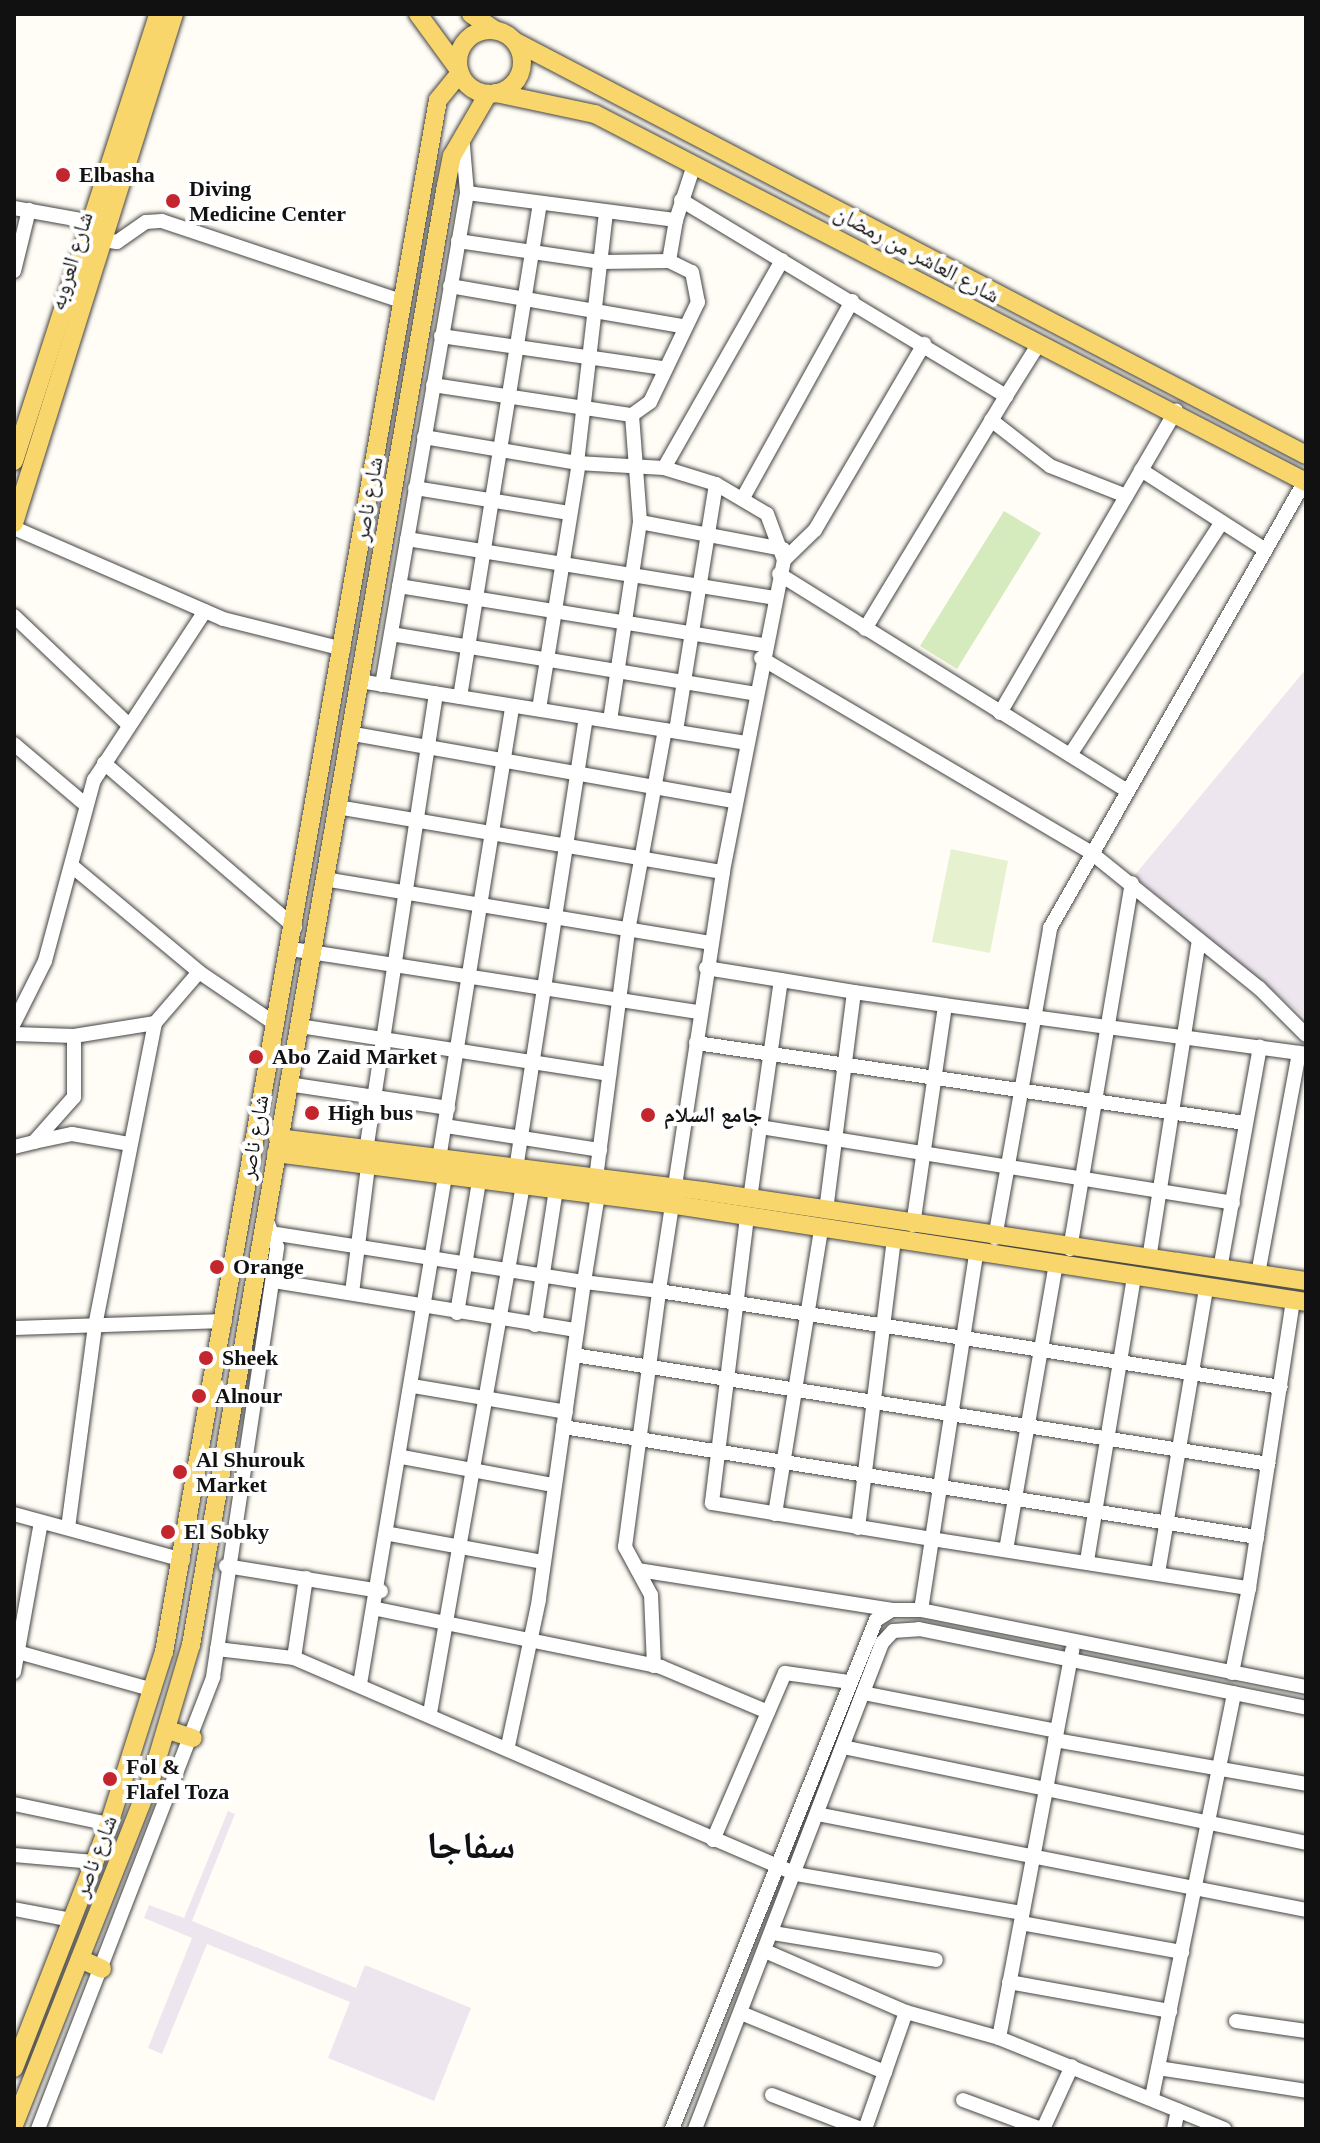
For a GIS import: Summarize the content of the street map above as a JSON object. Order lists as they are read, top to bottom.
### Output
{
  "streets": {
    "main road": ["شارع العاشر من رمضان", "شارع العروبه", "شارع ناصر"]
  },
  "crossings": [
    ["شارع العاشر من رمضان", "شارع ناصر"]
  ],
  "districts": ["سفاجا"],
  "places": [
    "Elbasha",
    "Diving Medicine Center",
    "Abo Zaid Market",
    "High bus",
    "جامع السلام",
    "Orange",
    "Sheek",
    "Alnour",
    "Al Shurouk Market",
    "El Sobky",
    "Fol & Flafel Toza"
  ]
}
